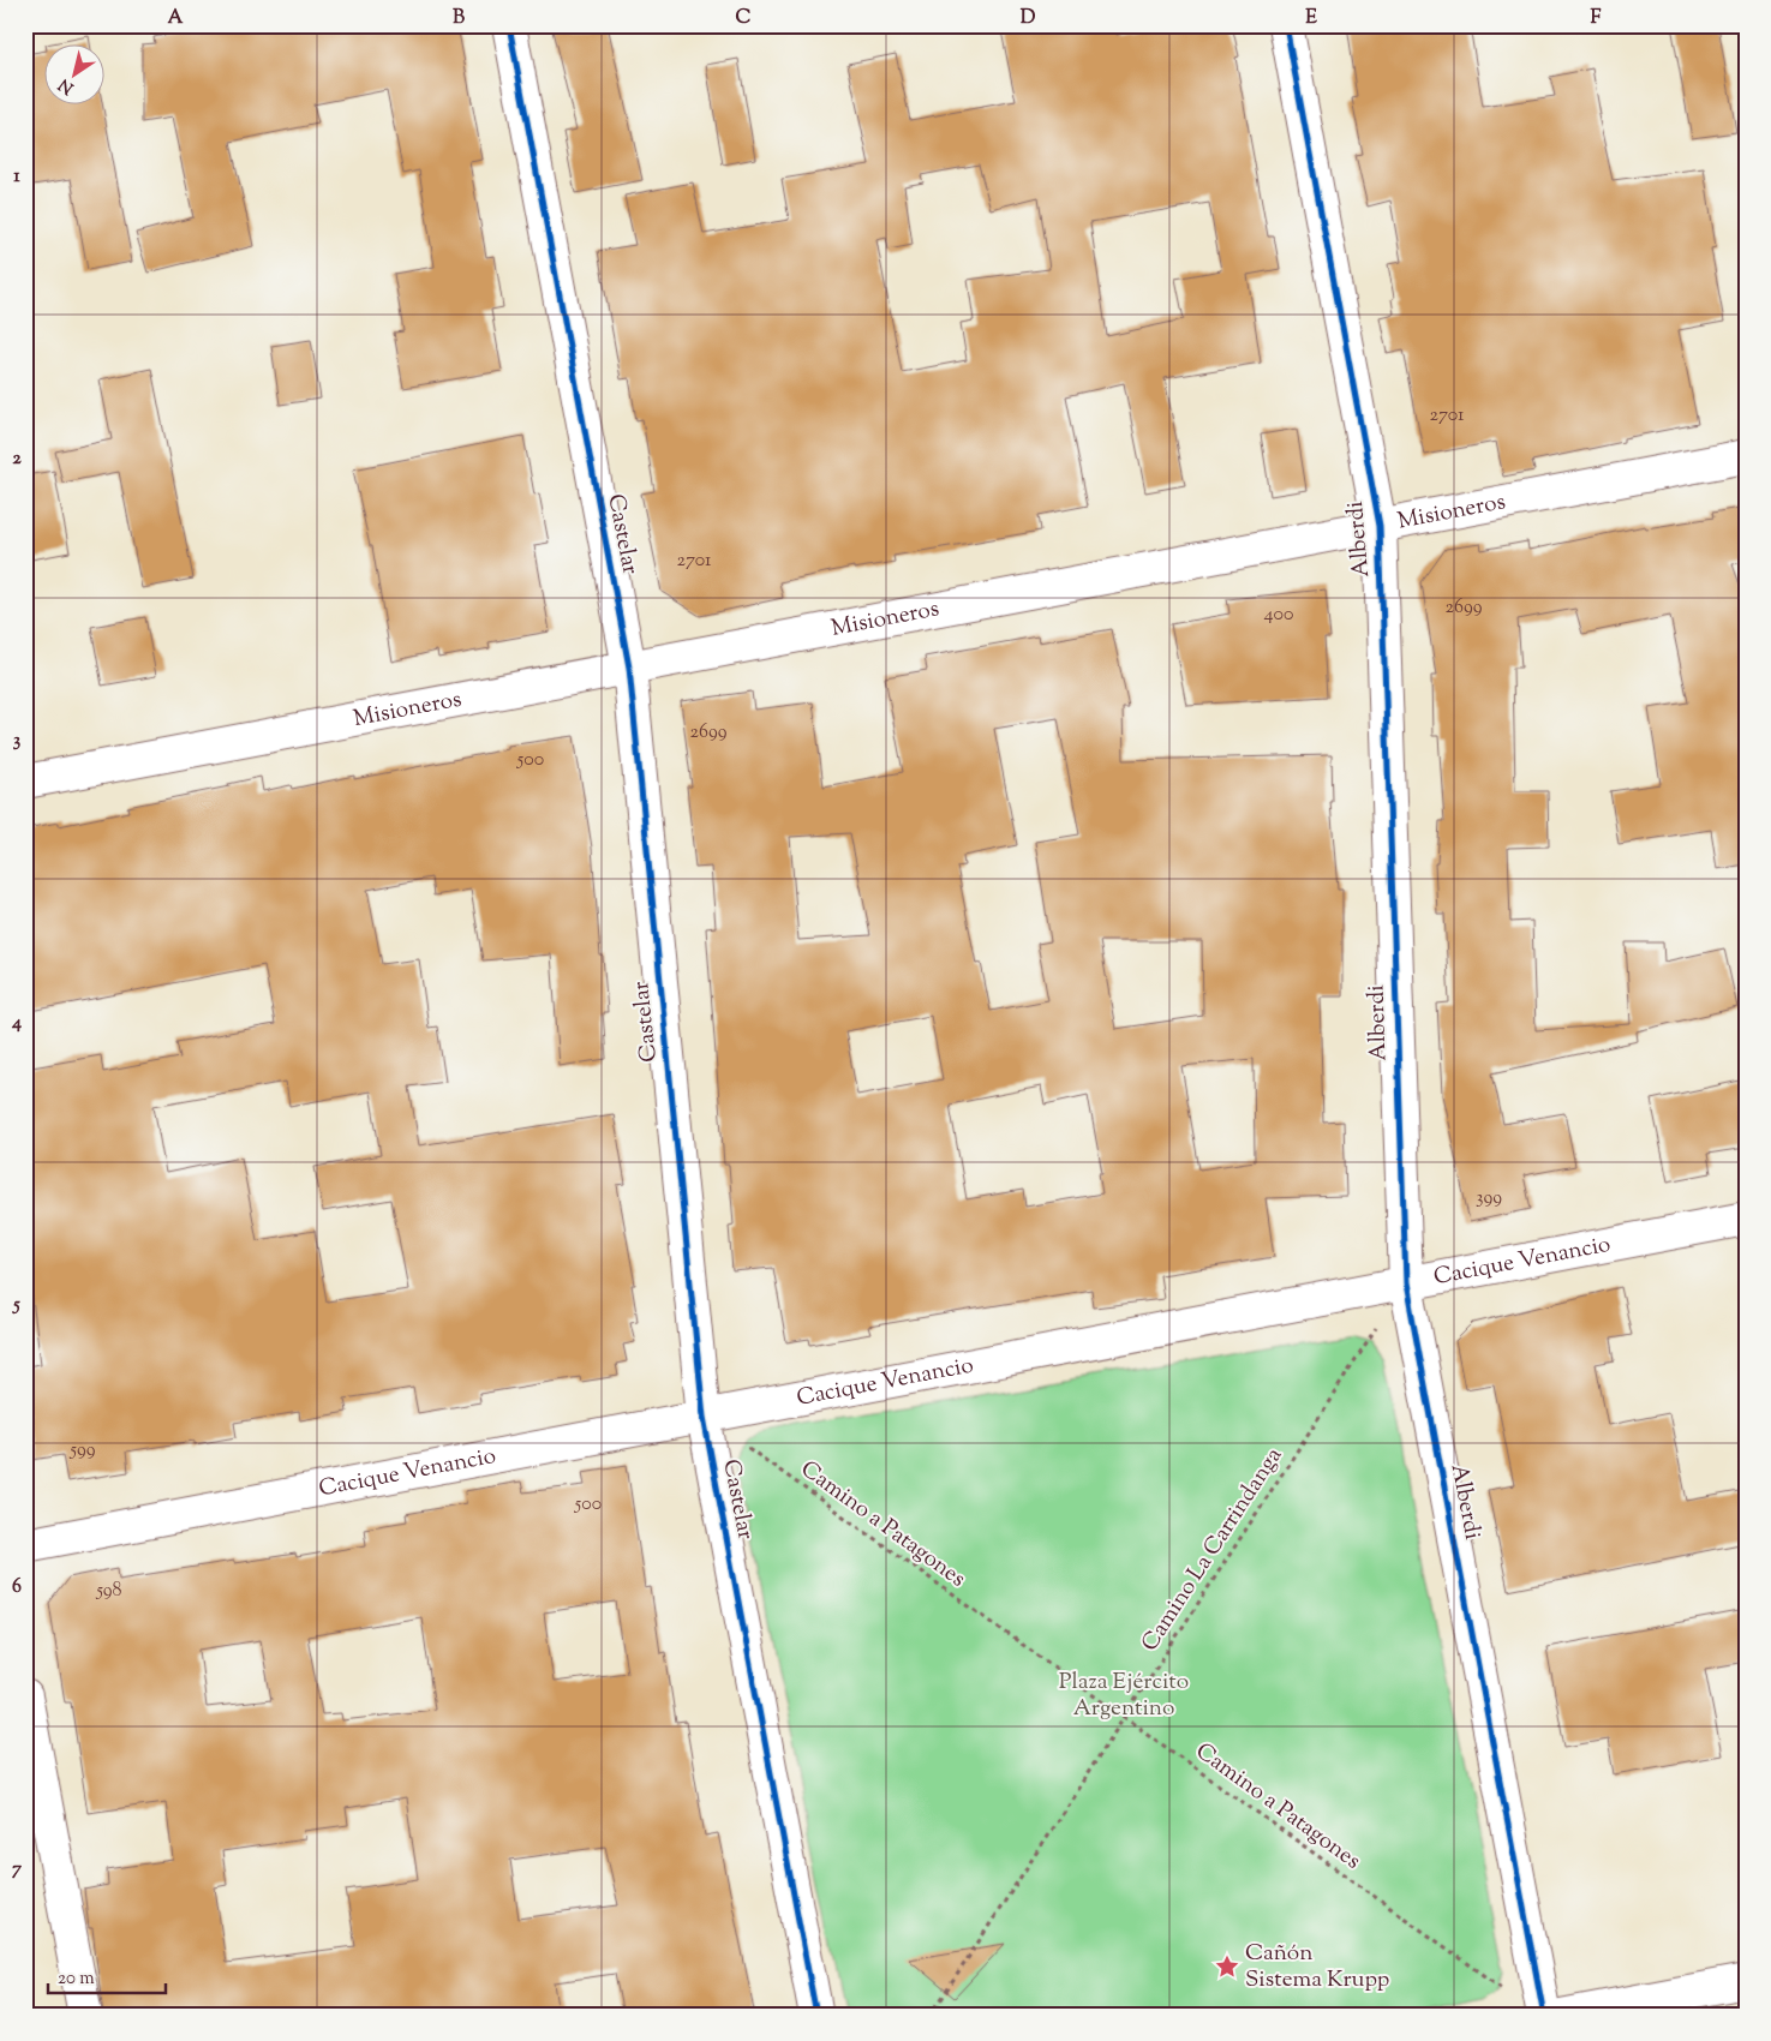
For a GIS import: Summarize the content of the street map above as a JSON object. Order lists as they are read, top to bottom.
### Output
{
  "streets": {
    "street": [
      "Misioneros",
      "Castelar",
      "Alberdi",
      "Cacique Venancio"
    ],
    "path": ["Camino a Patagones", "Camino La Carrindanga"]
  },
  "crossings": [
    ["Misioneros", "Castelar"],
    ["Misioneros", "Alberdi"],
    ["Castelar", "Cacique Venancio"],
    ["Castelar", "Camino a Patagones"],
    ["Alberdi", "Cacique Venancio"],
    ["Alberdi", "Camino La Carrindanga"],
    ["Cacique Venancio", "Camino a Patagones"],
    ["Cacique Venancio", "Camino La Carrindanga"],
    ["Camino a Patagones", "Camino La Carrindanga"]
  ],
  "parks": ["Plaza Ejército Argentino"],
  "places": {
    "place": ["Cañón Sistema Krupp"]
  },
  "house_numbers": [
    "2701",
    "2701",
    "2699",
    "400",
    "2699",
    "500",
    "399",
    "599",
    "500",
    "598"
  ],
  "scale_bar": "20 m",
  "north": "bottom left",
  "grid": {
    "columns": [
      "A",
      "B",
      "C",
      "D",
      "E",
      "F"
    ],
    "rows": [
      "1",
      "2",
      "3",
      "4",
      "5",
      "6",
      "7"
    ]
  }
}
